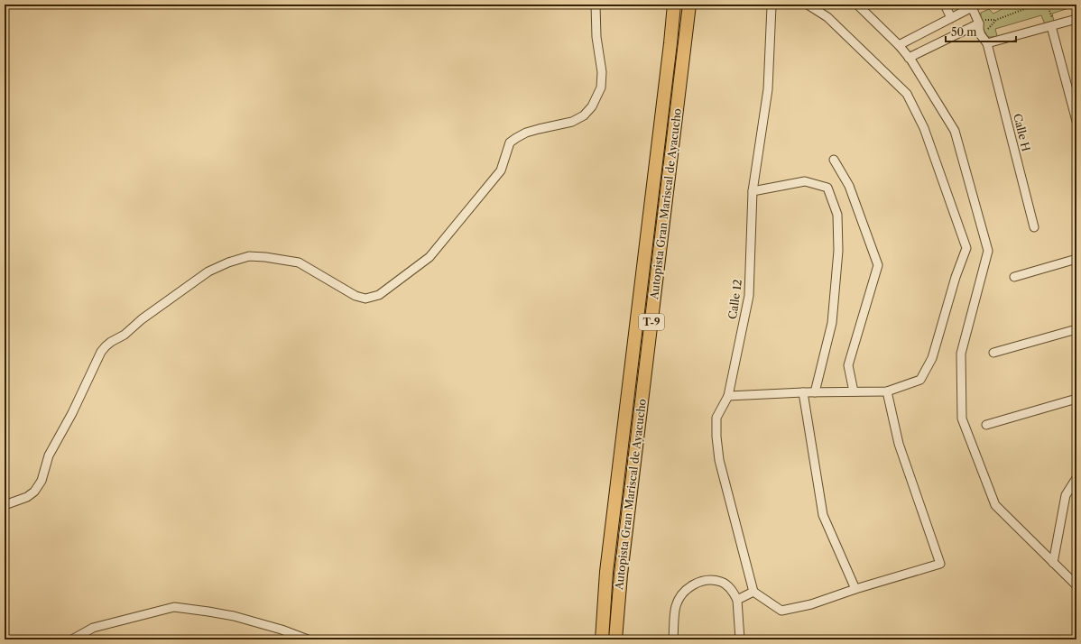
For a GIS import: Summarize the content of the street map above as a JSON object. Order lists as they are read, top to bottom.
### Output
{
  "streets": {
    "highway": ["Autopista Gran Mariscal de Ayacucho", "T-9"],
    "street": ["Calle H", "Calle 12"]
  },
  "scale_bar": "50 m"
}
